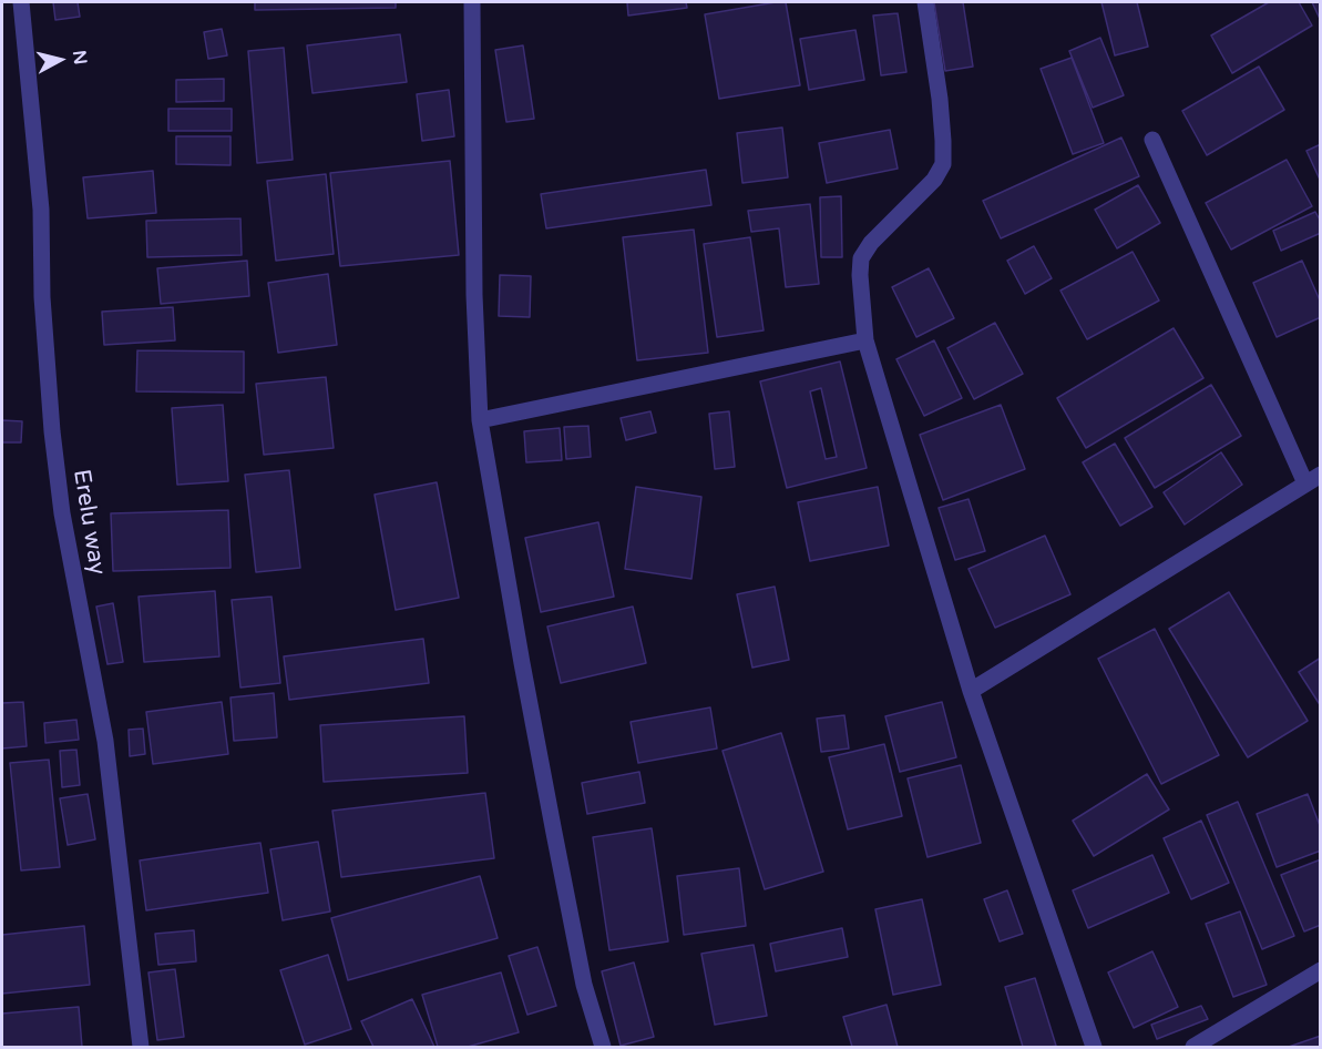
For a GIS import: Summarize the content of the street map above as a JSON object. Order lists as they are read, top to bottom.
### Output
{
  "streets": {
    "street": ["Erelu way"]
  },
  "north": "right"
}
